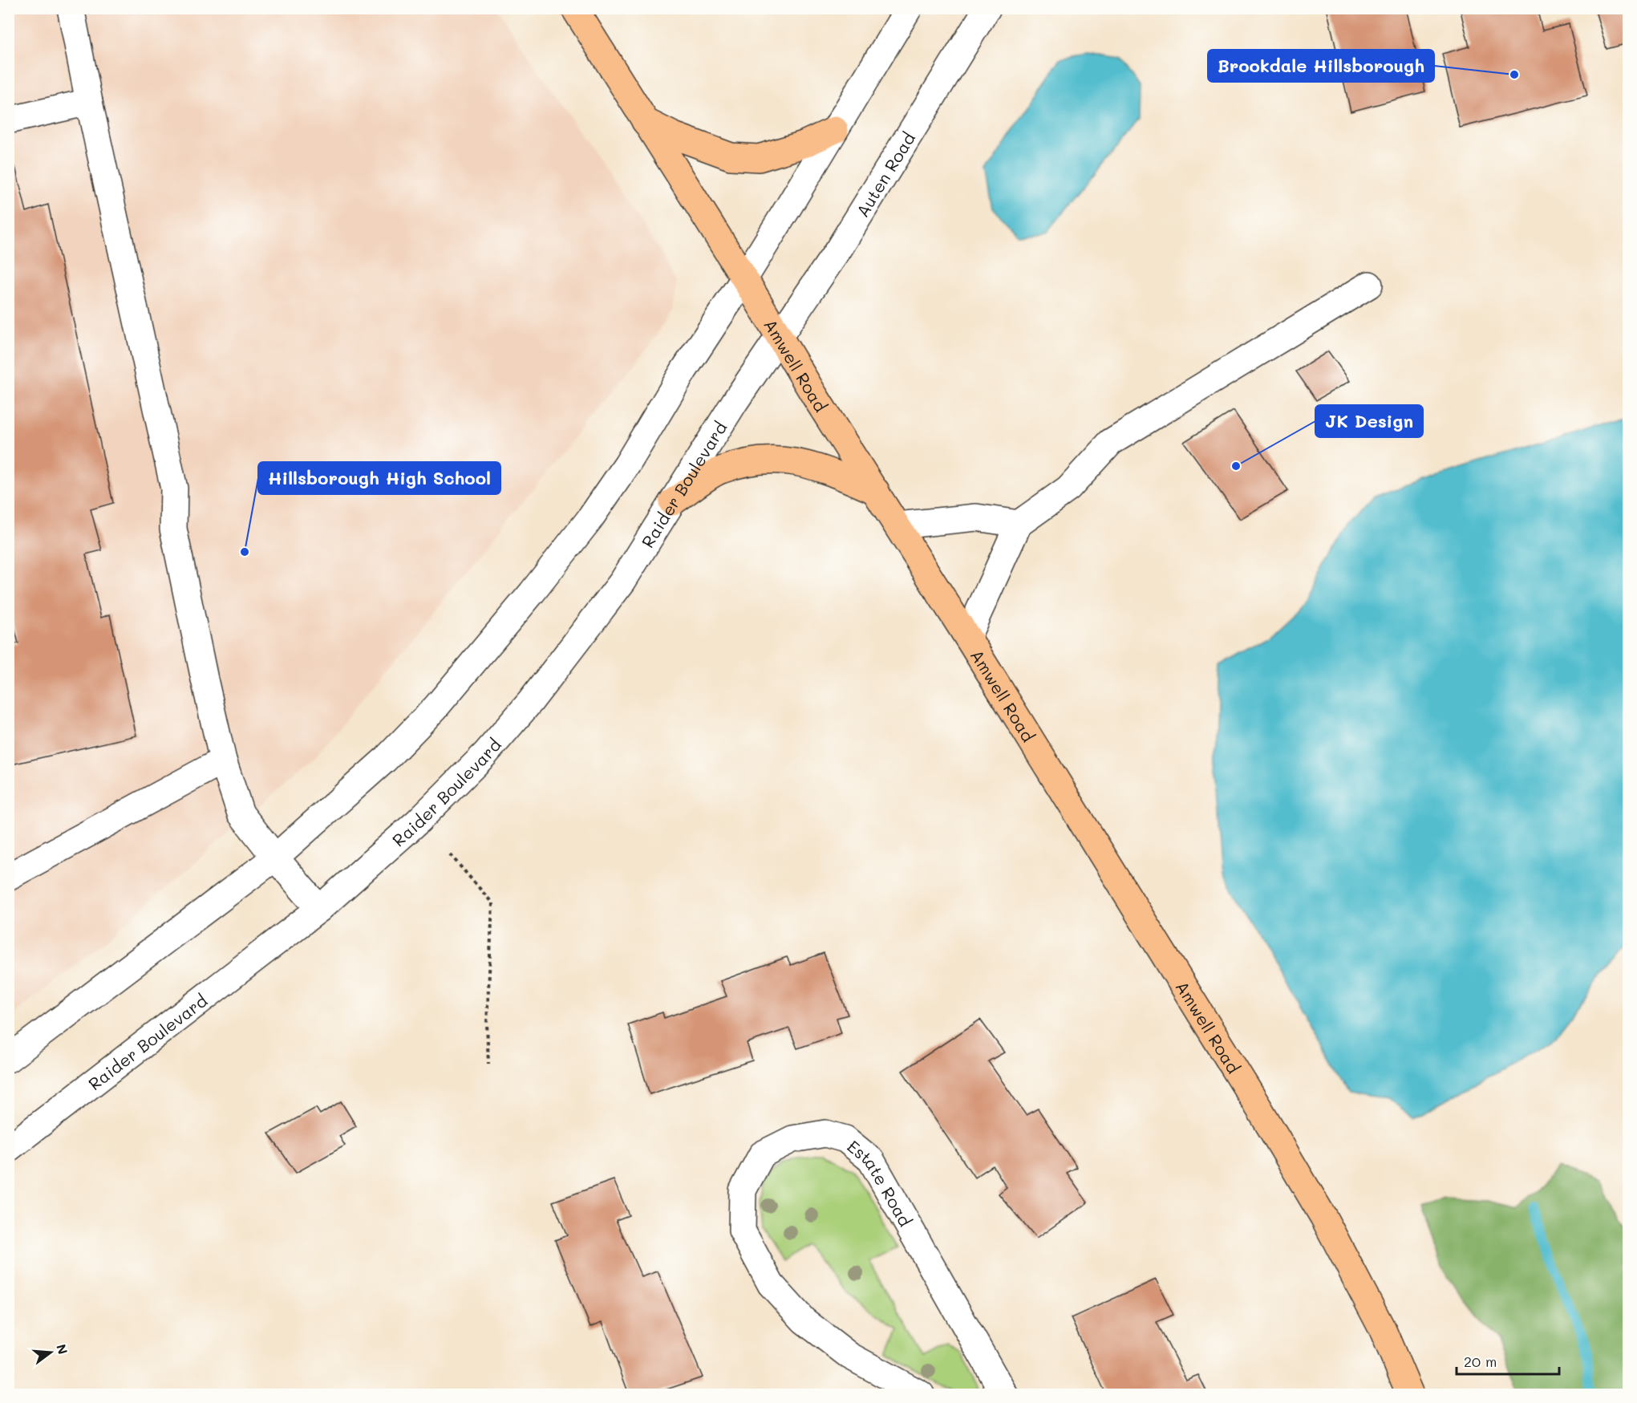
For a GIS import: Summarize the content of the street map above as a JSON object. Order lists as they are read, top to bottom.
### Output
{
  "streets": {
    "main road": ["Amwell Road"],
    "street": ["Auten Road", "Raider Boulevard", "Estate Road"]
  },
  "crossings": [
    ["Auten Road", "Amwell Road"],
    ["Auten Road", "Raider Boulevard"],
    ["Amwell Road", "Raider Boulevard"]
  ],
  "places": ["Brookdale Hillsborough", "JK Design", "Hillsborough High School"],
  "scale_bar": "20 m",
  "north": "right"
}
